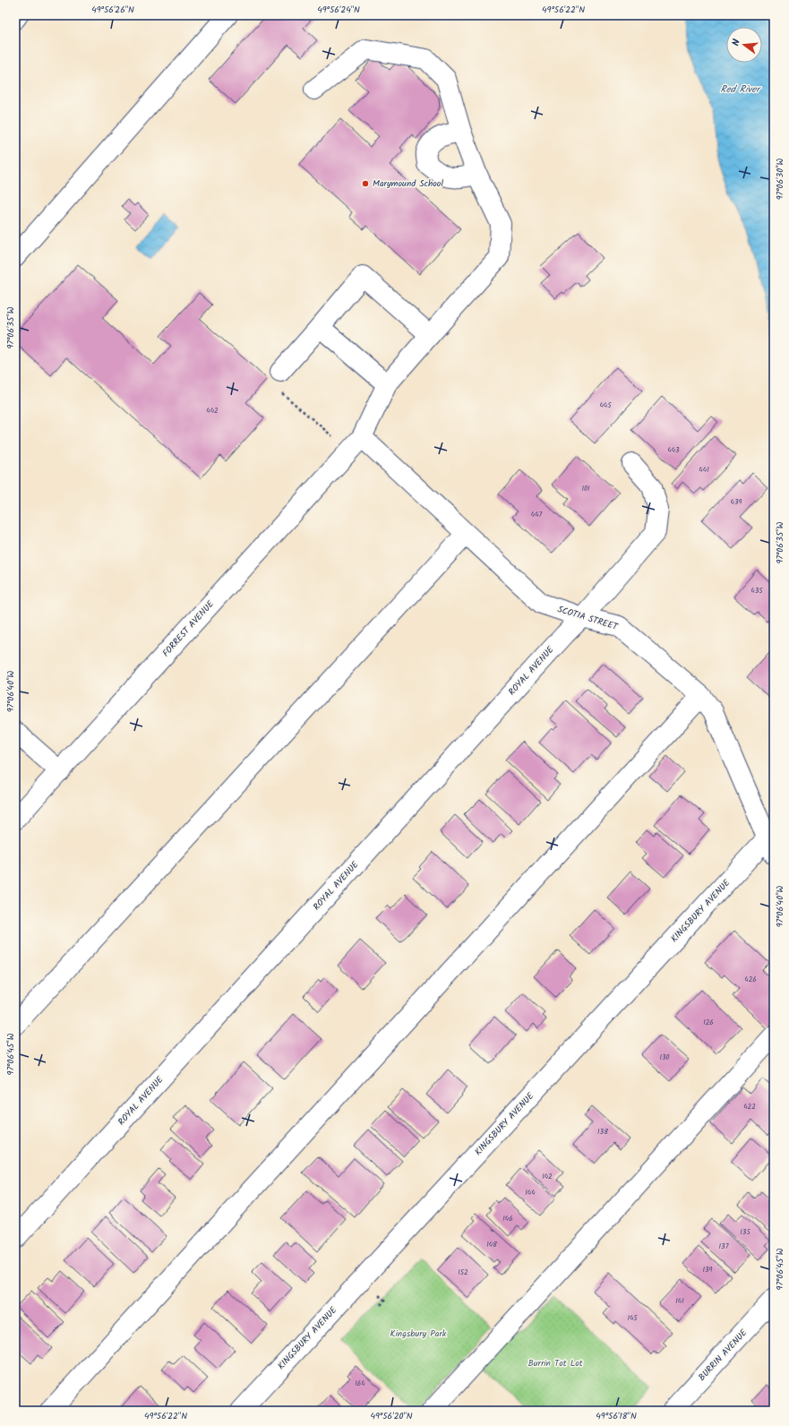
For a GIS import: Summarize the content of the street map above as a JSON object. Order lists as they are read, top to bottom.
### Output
{
  "streets": {
    "street": [
      "SCOTIA STREET",
      "FORREST AVENUE",
      "ROYAL AVENUE",
      "KINGSBURY AVENUE",
      "BURRIN AVENUE"
    ]
  },
  "crossings": [
    ["SCOTIA STREET", "FORREST AVENUE"],
    ["SCOTIA STREET", "ROYAL AVENUE"],
    ["SCOTIA STREET", "KINGSBURY AVENUE"]
  ],
  "water": ["Red River"],
  "parks": ["Kingsbury Park", "Burrin Tot Lot"],
  "places": ["Marymound School"],
  "house_numbers": [
    "445",
    "442",
    "443",
    "441",
    "101",
    "439",
    "447",
    "435",
    "426",
    "126",
    "130",
    "422",
    "138",
    "142",
    "144",
    "146",
    "135",
    "148",
    "137",
    "139",
    "152",
    "141",
    "145",
    "164"
  ],
  "north": "left",
  "coordinates": [
    "49°56'26\"N",
    "49°56'24\"N",
    "49°56'22\"N",
    "97°06'30\"W",
    "97°06'35\"W",
    "97°06'40\"W",
    "97°06'45\"W",
    "49°56'20\"N",
    "49°56'18\"N"
  ]
}
